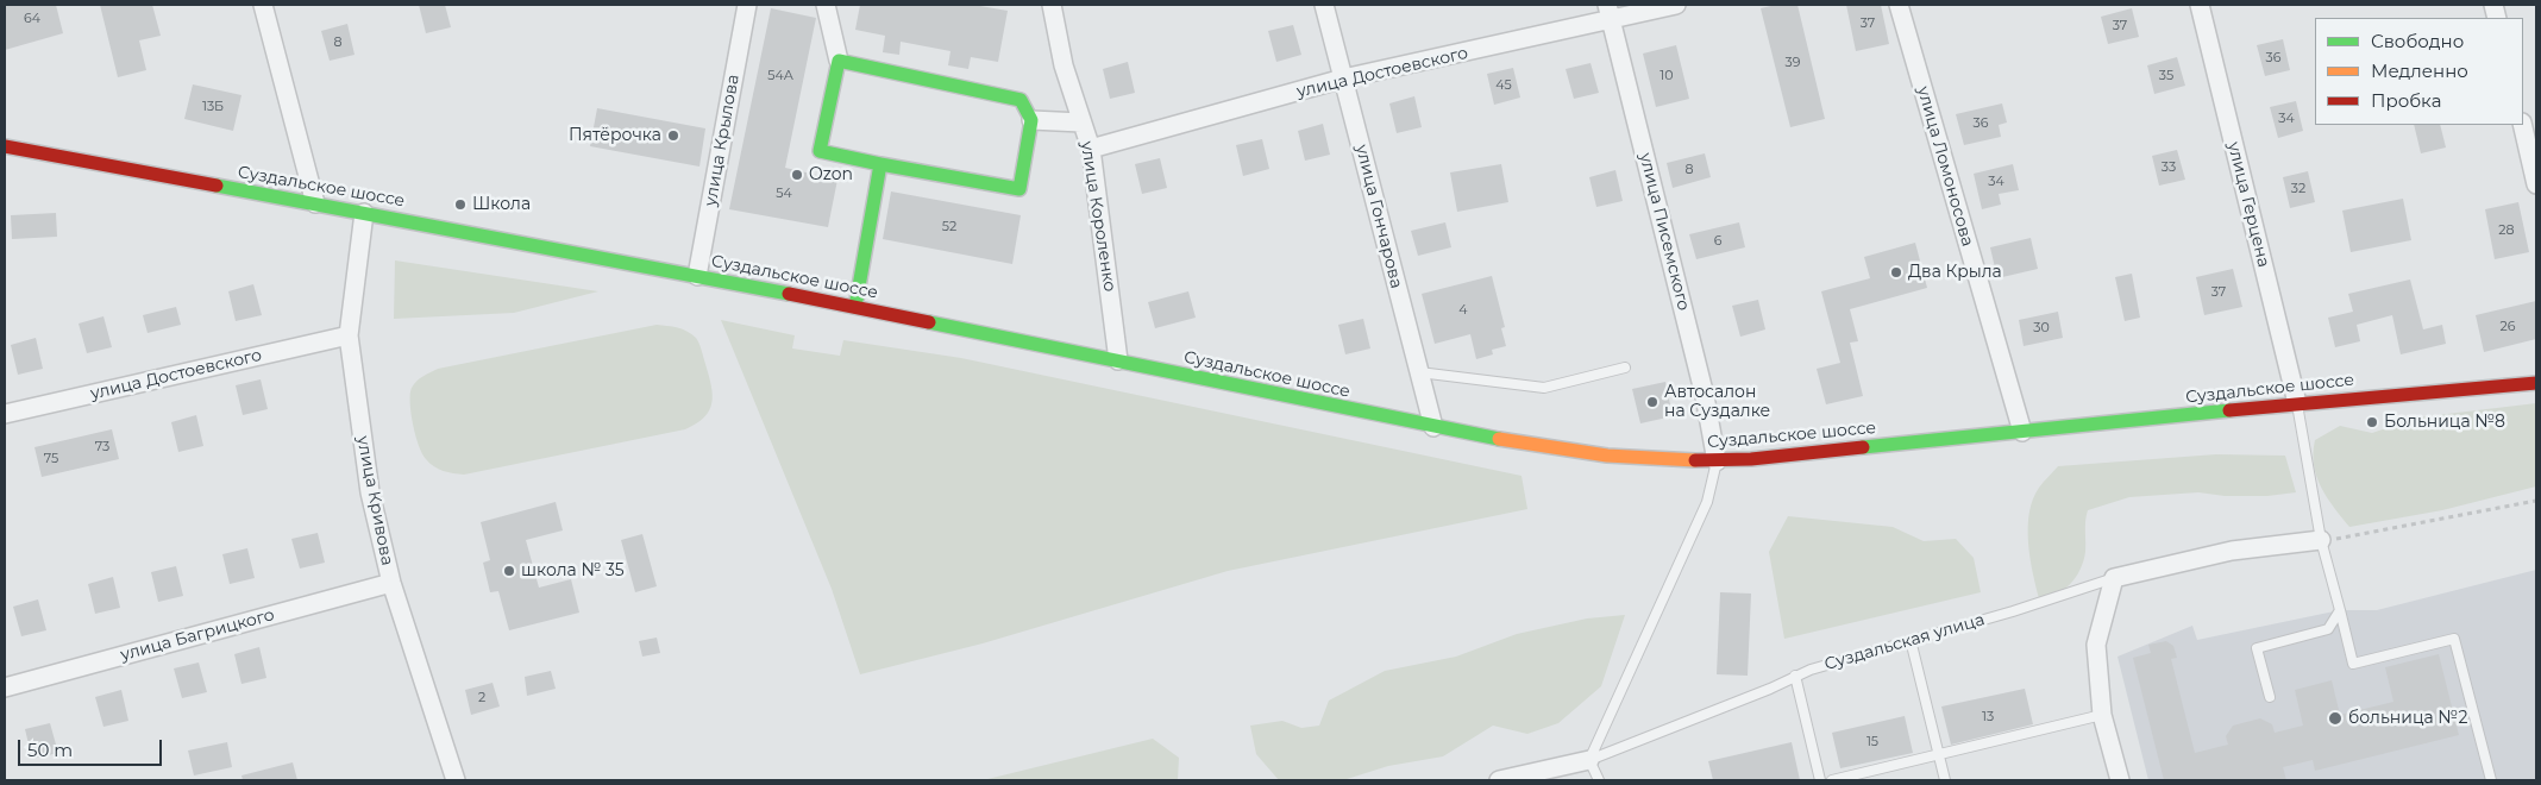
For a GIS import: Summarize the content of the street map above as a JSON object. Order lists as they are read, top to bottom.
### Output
{
  "streets": {
    "main road": ["Суздальское шоссе"],
    "street": [
      "улица Достоевского",
      "улица Крылова",
      "улица Ломоносова",
      "улица Герцена",
      "улица Короленко",
      "улица Гончарова",
      "улица Писемского",
      "улица Кривова",
      "улица Багрицкого",
      "Суздальская улица"
    ]
  },
  "crossings": [
    ["улица Достоевского", "улица Короленко"],
    ["улица Достоевского", "улица Гончарова"],
    ["улица Достоевского", "улица Писемского"],
    ["улица Достоевского", "улица Кривова"],
    ["улица Крылова", "Суздальское шоссе"],
    ["улица Ломоносова", "Суздальское шоссе"],
    ["Суздальское шоссе", "улица Герцена"],
    ["Суздальское шоссе", "улица Короленко"],
    ["Суздальское шоссе", "улица Гончарова"],
    ["Суздальское шоссе", "улица Писемского"],
    ["Суздальское шоссе", "улица Кривова"],
    ["улица Кривова", "улица Багрицкого"]
  ],
  "places": [
    "Пятёрочка",
    "Ozon",
    "Школа",
    "Два Крыла",
    "Автосалон на Суздалке",
    "Больница №8",
    "школа № 35",
    "больница №2"
  ],
  "house_numbers": [
    "64",
    "37",
    "37",
    "8",
    "36",
    "39",
    "54А",
    "10",
    "35",
    "45",
    "13Б",
    "34",
    "36",
    "33",
    "8",
    "34",
    "32",
    "54",
    "52",
    "28",
    "6",
    "37",
    "4",
    "26",
    "30",
    "73",
    "75",
    "2",
    "13",
    "15"
  ],
  "legend": ["Свободно", "Медленно", "Пробка"],
  "scale_bar": "50 m"
}
